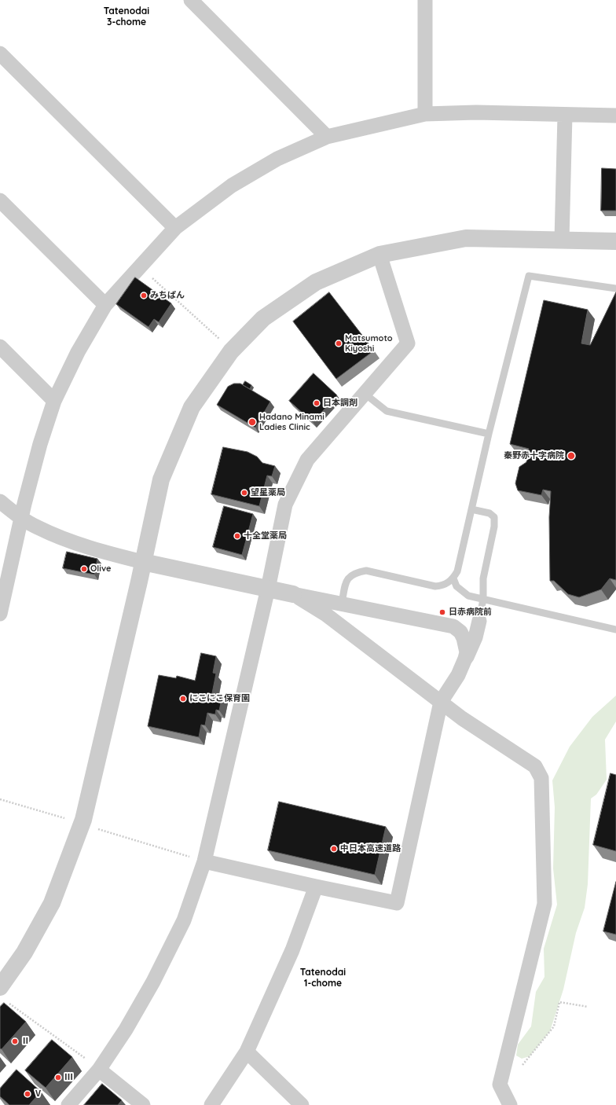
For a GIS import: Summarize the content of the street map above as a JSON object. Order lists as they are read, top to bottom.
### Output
{
  "districts": ["Tatenodai 3-chome", "Tatenodai 1-chome"],
  "places": [
    "みちぱん",
    "Matsumoto Kiyoshi",
    "日本調剤",
    "Hadano Minami Ladies Clinic",
    "秦野赤十字病院",
    "望星薬局",
    "十全堂薬局",
    "Olive",
    "日赤病院前",
    "にこにこ保育園",
    "中日本高速道路",
    "Ⅱ",
    "Ⅲ",
    "Ⅴ"
  ]
}
